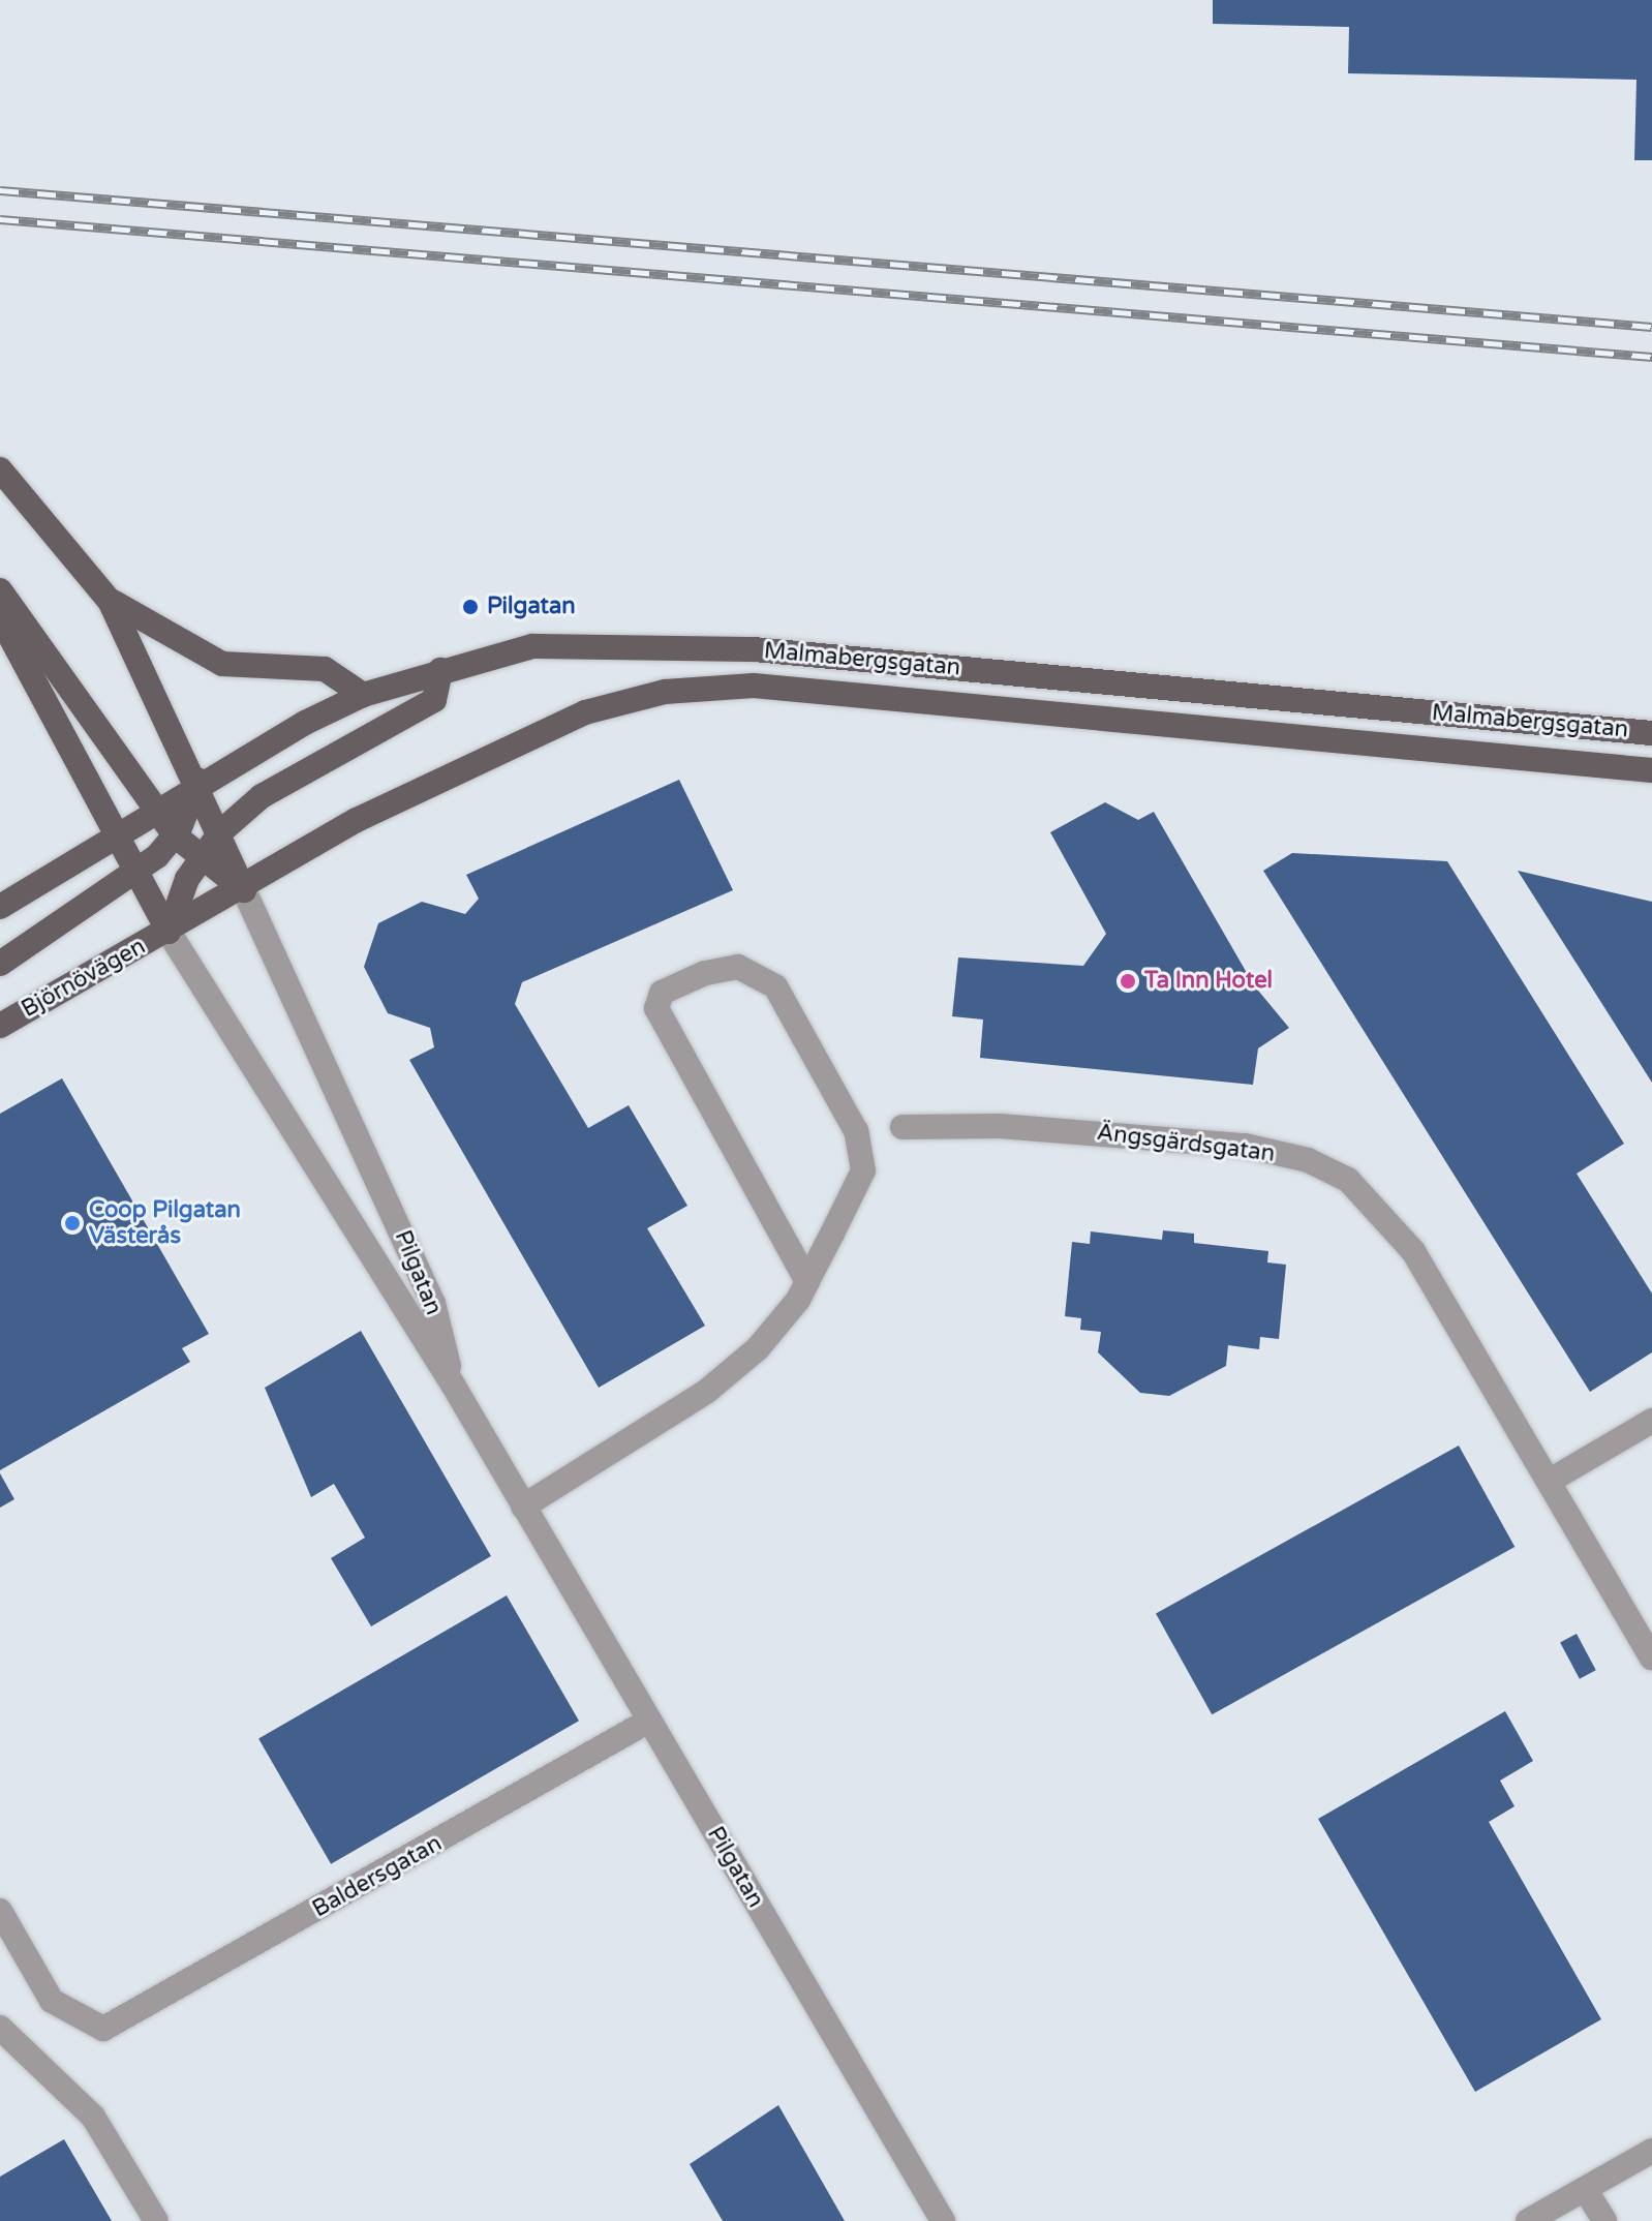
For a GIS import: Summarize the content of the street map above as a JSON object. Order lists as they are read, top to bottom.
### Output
{
  "streets": {
    "main road": ["Malmabergsgatan", "Björnövägen", "Pilgatan"],
    "street": ["Ängsgärdsgatan", "Baldersgatan"]
  },
  "crossings": [
    ["Malmabergsgatan", "Björnövägen"],
    ["Malmabergsgatan", "Pilgatan"],
    ["Björnövägen", "Pilgatan"],
    ["Pilgatan", "Baldersgatan"]
  ],
  "places": ["Pilgatan", "Ta Inn Hotel", "Coop Pilgatan Västerås"]
}
